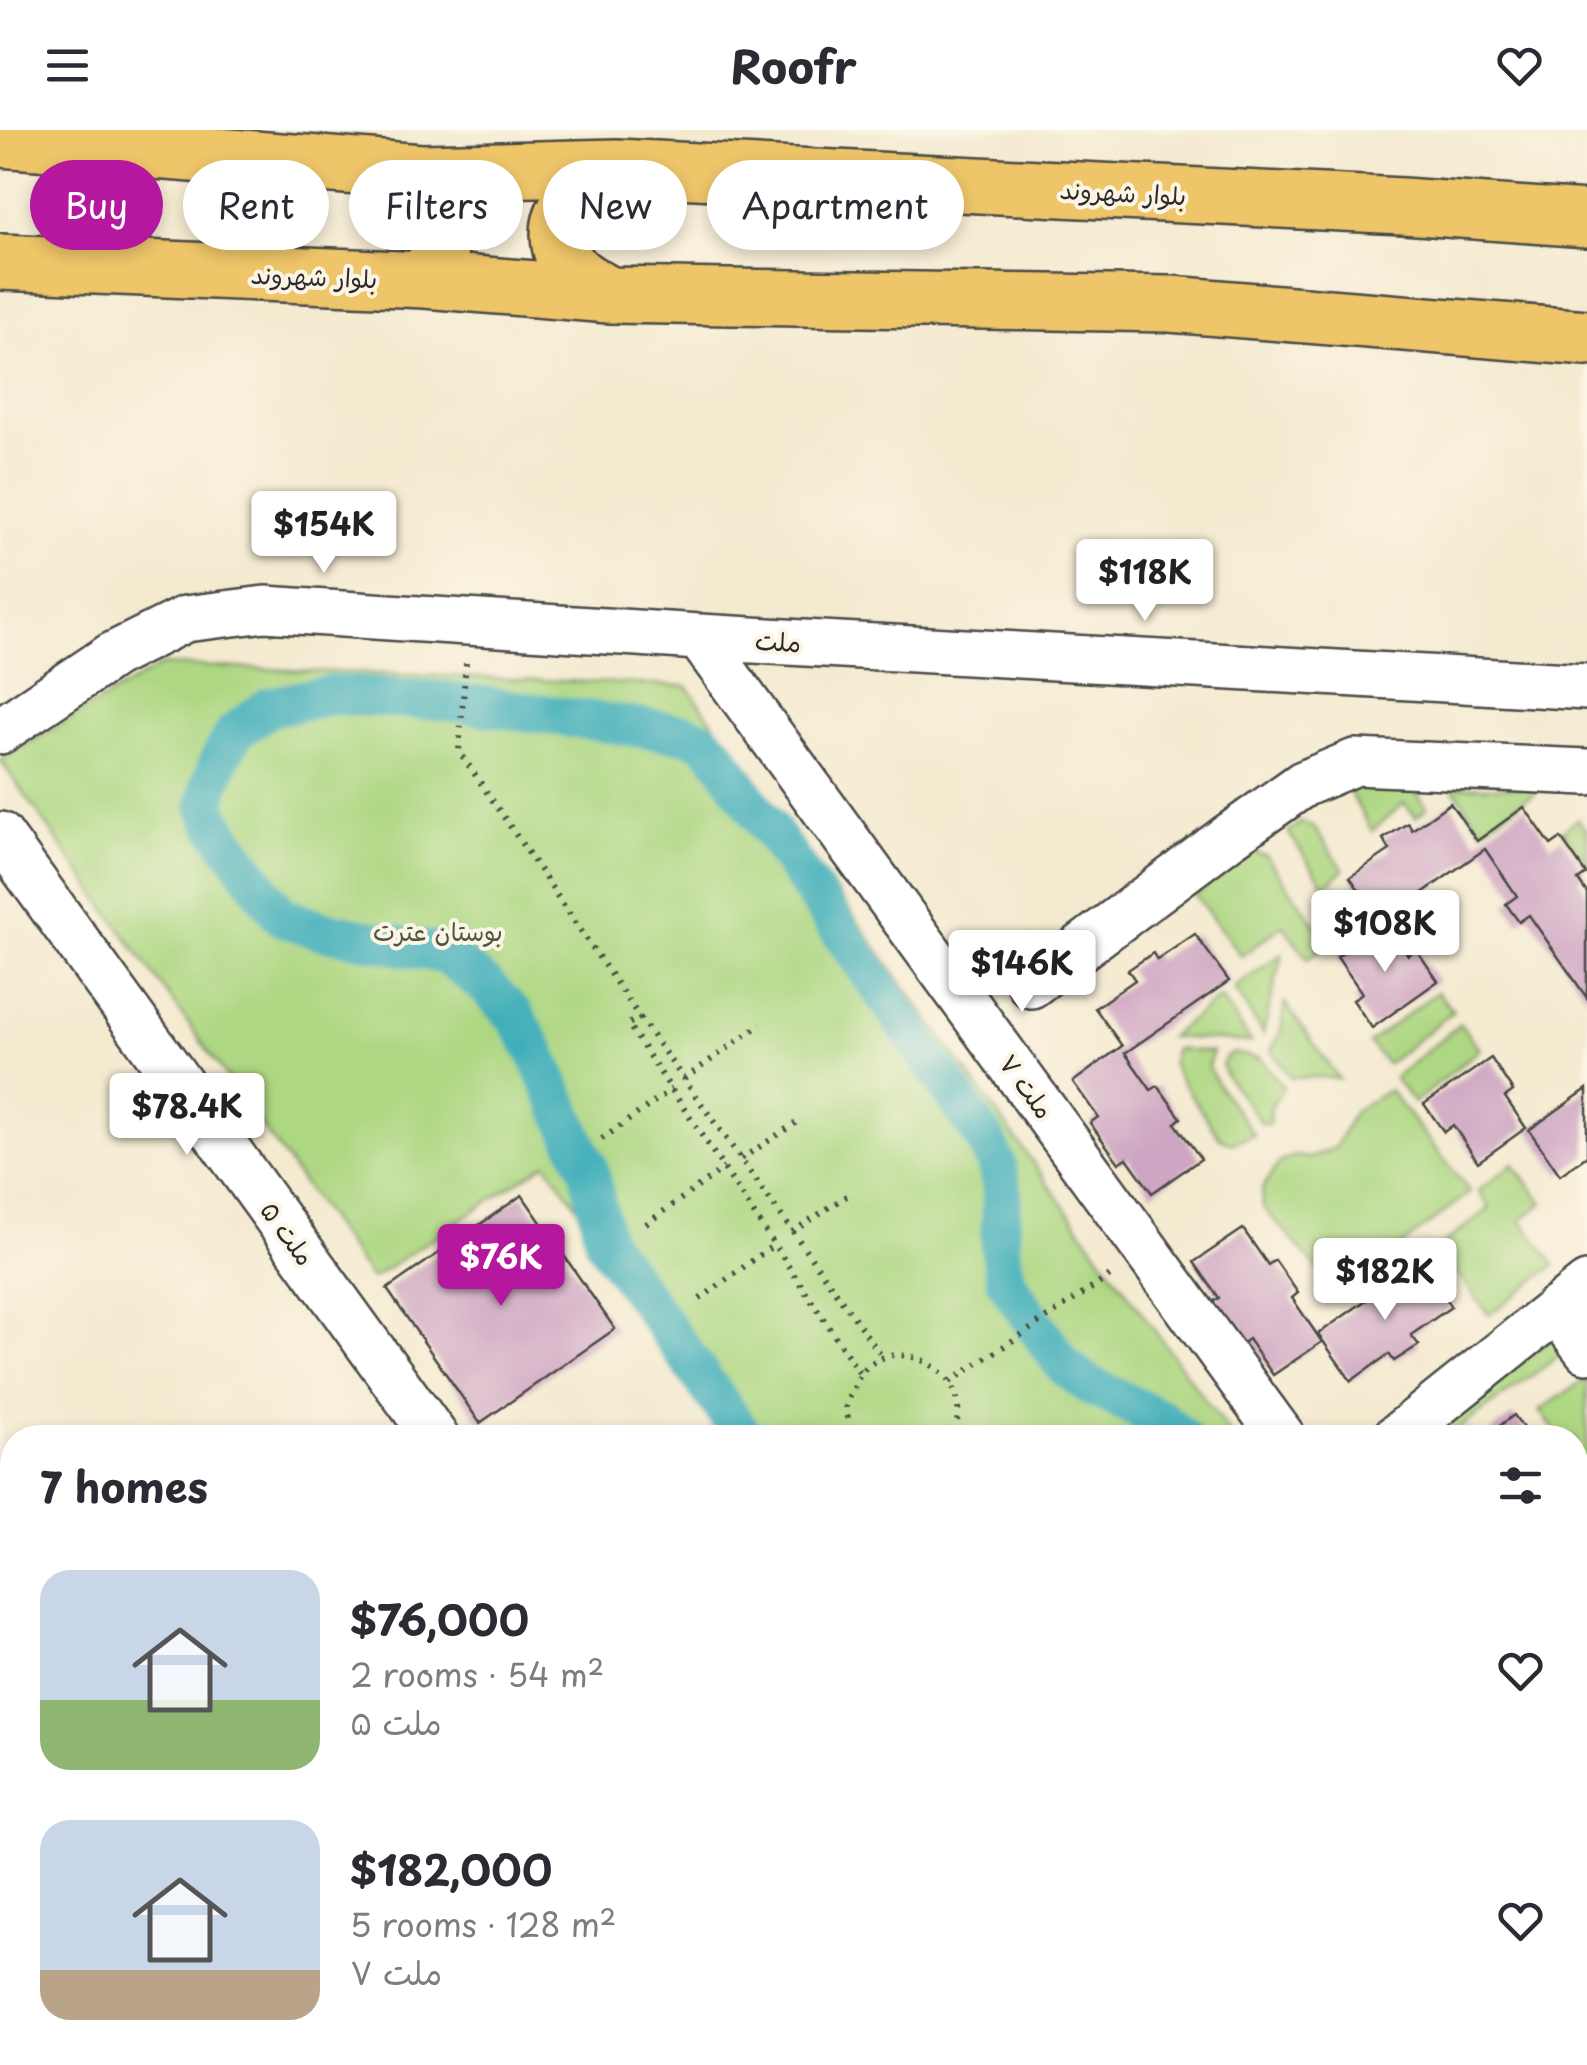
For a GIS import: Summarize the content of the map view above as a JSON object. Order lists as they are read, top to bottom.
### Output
{
  "streets": {
    "main road": ["بلوار شهروند"],
    "street": ["ملت", "ملت ۷", "ملت ۵"]
  },
  "crossings": [
    ["ملت", "ملت ۷"]
  ],
  "parks": ["بوستان عترت"],
  "page": {
    "header": "Roofr",
    "chip": [
      "Buy",
      "Rent",
      "Filters",
      "New",
      "Apartment"
    ],
    "price": [
      "$154K",
      "$118K",
      "$108K",
      "$146K",
      "$78.4K",
      "$76K",
      "$182K"
    ],
    "heading": "7 homes",
    "list": [
      {
        "name": "$76,000",
        "note": "2 rooms · 54 m² · ملت ۵"
      },
      {
        "name": "$182,000",
        "note": "5 rooms · 128 m² · ملت ۷"
      }
    ]
  }
}
